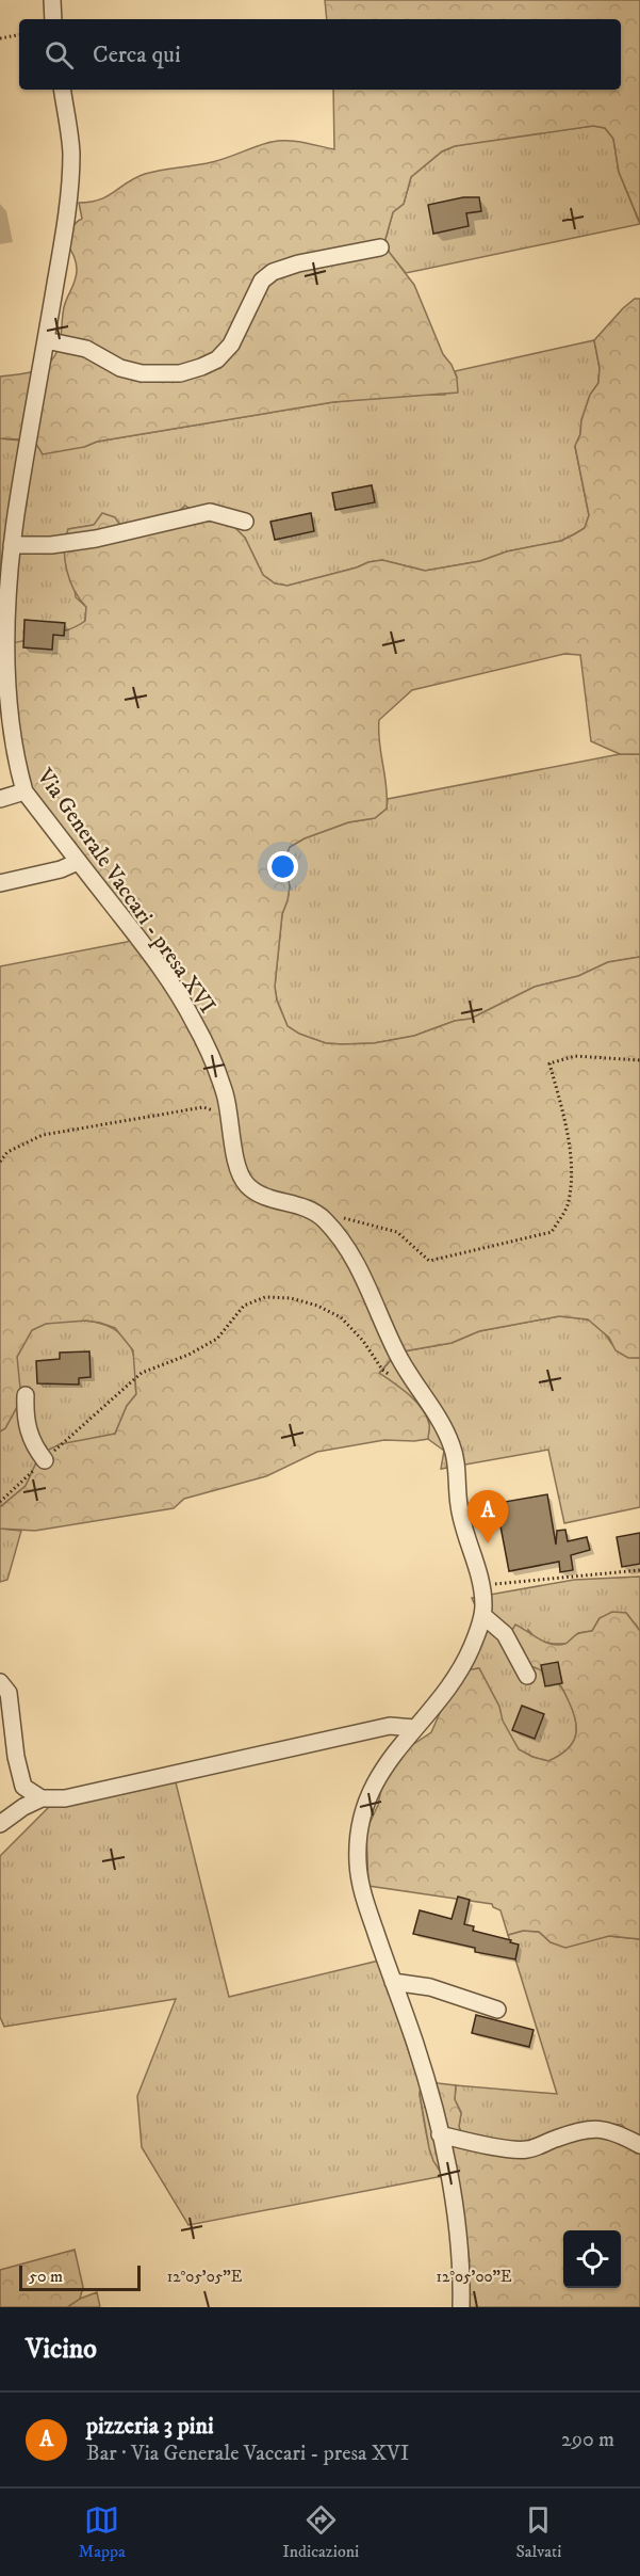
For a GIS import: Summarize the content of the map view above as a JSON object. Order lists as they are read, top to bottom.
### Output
{
  "streets": {
    "street": ["Via Generale Vaccari - presa XVI"]
  },
  "scale_bar": "50 m",
  "page": {
    "search": "Cerca qui",
    "pins": "A",
    "scale": "50 m",
    "heading": "Vicino",
    "list": [
      {
        "mark": "A",
        "name": "pizzeria 3 pini",
        "note": "Bar · Via Generale Vaccari - presa XVI",
        "value": "290 m"
      }
    ],
    "nav": ["Mappa", "Indicazioni", "Salvati"]
  },
  "coordinates": ["12°05'05\"E", "12°05'00\"E"]
}
